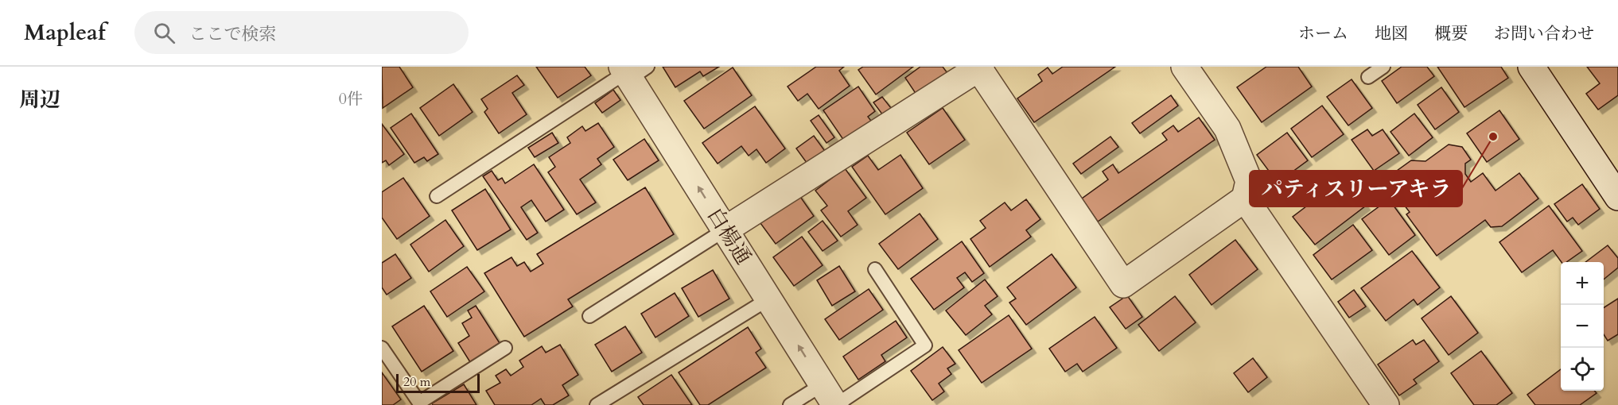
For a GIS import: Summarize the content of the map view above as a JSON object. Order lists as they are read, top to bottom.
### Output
{
  "streets": {
    "street": ["白楊通"]
  },
  "one_way": ["白楊通"],
  "places": ["パティスリーアキラ"],
  "scale_bar": "20 m",
  "page": {
    "header": "Mapleaf",
    "search": "ここで検索",
    "nav": [
      "ホーム",
      "地図",
      "概要",
      "お問い合わせ"
    ],
    "heading": ["周辺", "0件"],
    "map_buttons": ["+", "−"],
    "scale": "20 m"
  }
}
